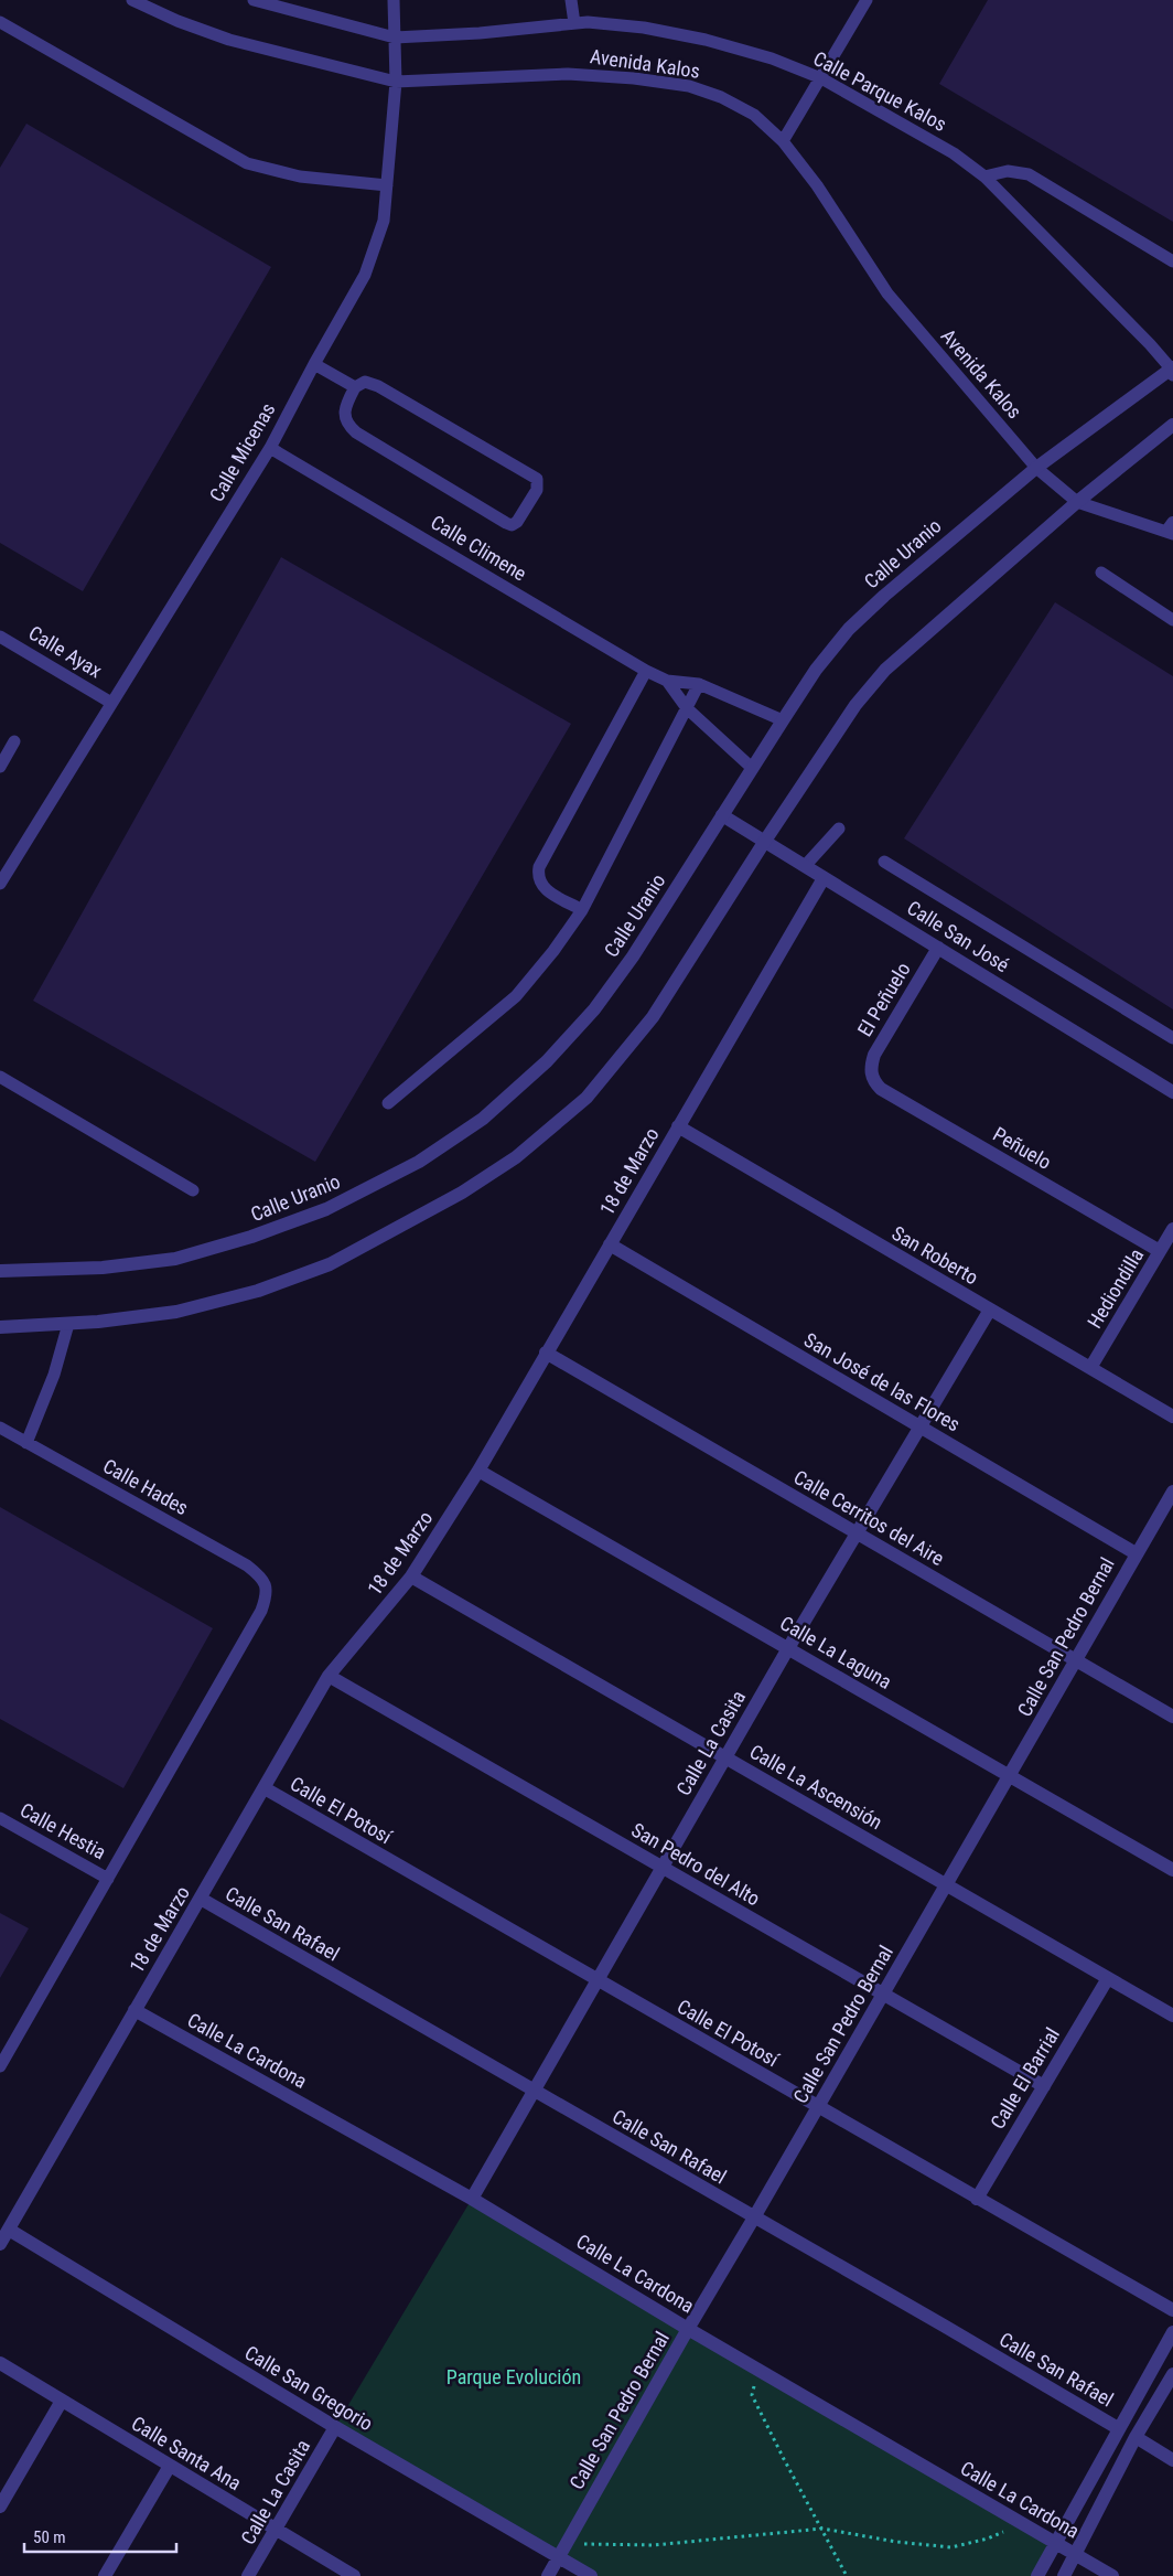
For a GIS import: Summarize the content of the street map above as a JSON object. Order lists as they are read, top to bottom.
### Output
{
  "streets": {
    "street": [
      "Calle Uranio",
      "Calle San José",
      "El Peñuelo",
      "Peñuelo",
      "18 de Marzo",
      "San Roberto",
      "Hediondilla",
      "San José de las Flores",
      "Calle Cerritos del Aire",
      "Calle San Pedro Bernal",
      "Calle La Laguna",
      "Calle La Casita",
      "Calle La Ascensión",
      "Calle El Potosí",
      "San Pedro del Alto",
      "Calle San Rafael",
      "Calle La Cardona",
      "Calle El Barrial",
      "Calle San Gregorio",
      "Calle Santa Ana"
    ],
    "lane": [
      "Avenida Kalos",
      "Calle Parque Kalos",
      "Calle Micenas",
      "Calle Climene",
      "Calle Ayax",
      "Calle Hades",
      "Calle Hestia"
    ]
  },
  "crossings": [
    ["Avenida Kalos", "Calle Micenas"],
    ["Avenida Kalos", "Calle Uranio"],
    ["Calle Parque Kalos", "Calle Micenas"],
    ["Calle Parque Kalos", "Calle Uranio"],
    ["Calle Micenas", "Calle Climene"],
    ["Calle Micenas", "Calle Ayax"],
    ["Calle Climene", "Calle Uranio"],
    ["Calle Uranio", "Calle San José"],
    ["Calle San José", "El Peñuelo"],
    ["Calle San José", "18 de Marzo"],
    ["El Peñuelo", "Peñuelo"],
    ["Peñuelo", "Hediondilla"],
    ["18 de Marzo", "San Roberto"],
    ["18 de Marzo", "San José de las Flores"],
    ["18 de Marzo", "Calle Cerritos del Aire"],
    ["18 de Marzo", "Calle La Laguna"],
    ["18 de Marzo", "Calle La Ascensión"],
    ["18 de Marzo", "Calle El Potosí"],
    ["18 de Marzo", "San Pedro del Alto"],
    ["18 de Marzo", "Calle San Rafael"],
    ["18 de Marzo", "Calle La Cardona"],
    ["18 de Marzo", "Calle San Gregorio"],
    ["San Roberto", "Hediondilla"],
    ["San Roberto", "Calle La Casita"],
    ["San José de las Flores", "Calle San Pedro Bernal"],
    ["San José de las Flores", "Calle La Casita"],
    ["Calle Hades", "Calle Hestia"],
    ["Calle Cerritos del Aire", "Calle San Pedro Bernal"],
    ["Calle Cerritos del Aire", "Calle La Casita"],
    ["Calle San Pedro Bernal", "Calle La Laguna"],
    ["Calle San Pedro Bernal", "Calle La Ascensión"],
    ["Calle San Pedro Bernal", "Calle El Potosí"],
    ["Calle San Pedro Bernal", "San Pedro del Alto"],
    ["Calle San Pedro Bernal", "Calle San Rafael"],
    ["Calle San Pedro Bernal", "Calle La Cardona"],
    ["Calle San Pedro Bernal", "Calle San Gregorio"],
    ["Calle La Laguna", "Calle La Casita"],
    ["Calle La Casita", "Calle La Ascensión"],
    ["Calle La Casita", "Calle El Potosí"],
    ["Calle La Casita", "San Pedro del Alto"],
    ["Calle La Casita", "Calle San Rafael"],
    ["Calle La Casita", "Calle La Cardona"],
    ["Calle La Casita", "Calle San Gregorio"],
    ["Calle La Casita", "Calle Santa Ana"],
    ["Calle La Ascensión", "Calle El Barrial"],
    ["Calle El Potosí", "Calle El Barrial"],
    ["San Pedro del Alto", "Calle El Barrial"]
  ],
  "parks": ["Parque Evolución"],
  "scale_bar": "50 m"
}
